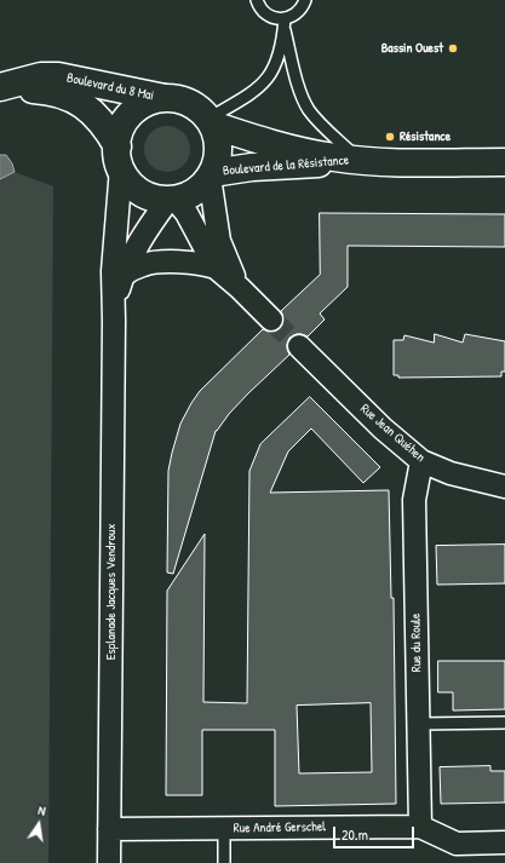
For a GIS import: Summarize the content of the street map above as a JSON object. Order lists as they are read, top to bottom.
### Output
{
  "streets": {
    "street": [
      "Boulevard du 8 Mai",
      "Boulevard de la Résistance",
      "Rue Jean Quéhen",
      "Esplanade Jacques Vendroux",
      "Rue du Roule",
      "Rue André Gerschel"
    ]
  },
  "crossings": [
    ["Boulevard du 8 Mai", "Boulevard de la Résistance"],
    ["Boulevard du 8 Mai", "Esplanade Jacques Vendroux"],
    ["Boulevard de la Résistance", "Esplanade Jacques Vendroux"],
    ["Rue Jean Quéhen", "Rue du Roule"],
    ["Esplanade Jacques Vendroux", "Rue André Gerschel"],
    ["Rue du Roule", "Rue André Gerschel"]
  ],
  "places": ["Bassin Ouest", "Résistance"],
  "scale_bar": "20 m",
  "north": "top"
}
